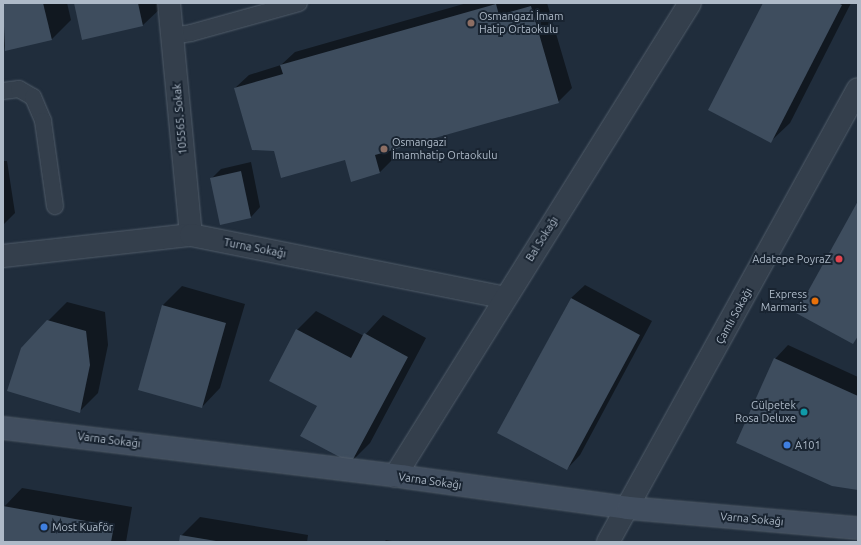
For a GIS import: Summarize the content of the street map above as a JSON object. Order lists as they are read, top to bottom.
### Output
{
  "streets": {
    "street": [
      "105565. Sokak",
      "Bal Sokağı",
      "Turna Sokağı",
      "Çamlı Sokağı",
      "Varna Sokağı"
    ]
  },
  "crossings": [
    ["105565. Sokak", "Turna Sokağı"],
    ["Bal Sokağı", "Turna Sokağı"],
    ["Bal Sokağı", "Varna Sokağı"],
    ["Çamlı Sokağı", "Varna Sokağı"]
  ],
  "places": [
    "Osmangazi İmam Hatip Ortaokulu",
    "Osmangazi İmamhatip Ortaokulu",
    "Adatepe PoyraZ",
    "Express Marmaris",
    "Gülpetek Rosa Deluxe",
    "A101",
    "Most Kuaför"
  ]
}
